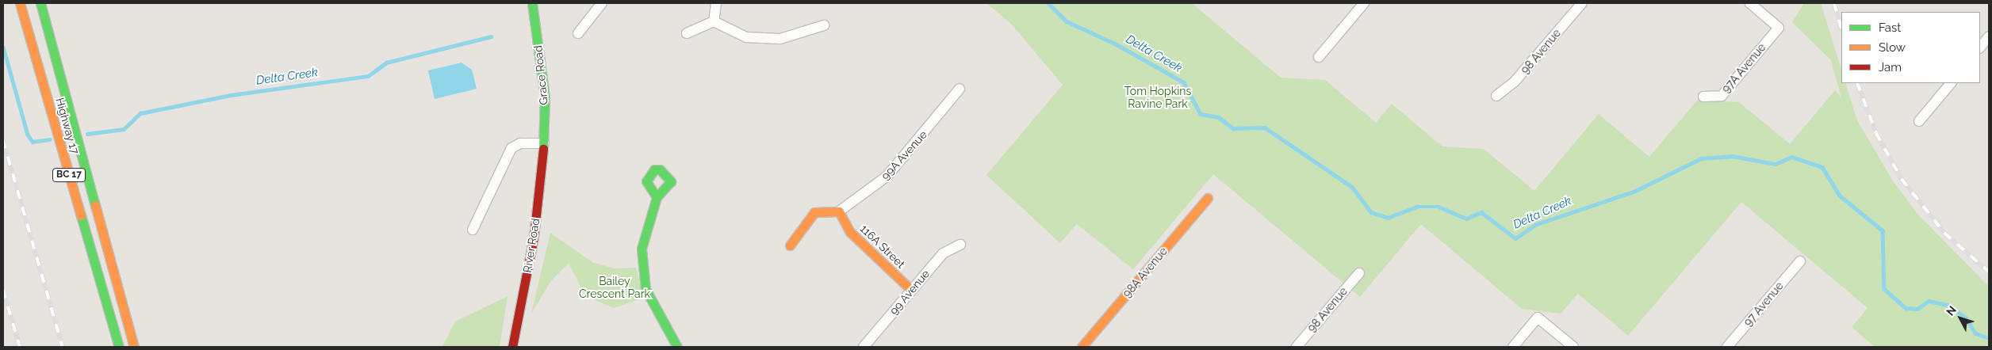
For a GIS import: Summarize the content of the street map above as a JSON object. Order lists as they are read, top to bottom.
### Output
{
  "streets": {
    "main road": [
      "Grace Road",
      "Highway 17",
      "BC 17",
      "River Road",
      "116A Street",
      "98A Avenue"
    ],
    "street": [
      "98 Avenue",
      "97A Avenue",
      "99A Avenue",
      "99 Avenue",
      "97 Avenue"
    ]
  },
  "crossings": [
    ["Grace Road", "River Road"],
    ["99A Avenue", "116A Street"],
    ["116A Street", "99 Avenue"]
  ],
  "water": ["Delta Creek"],
  "parks": ["Tom Hopkins Ravine Park", "Bailey Crescent Park"],
  "legend": ["Fast", "Slow", "Jam"],
  "north": "top left"
}
